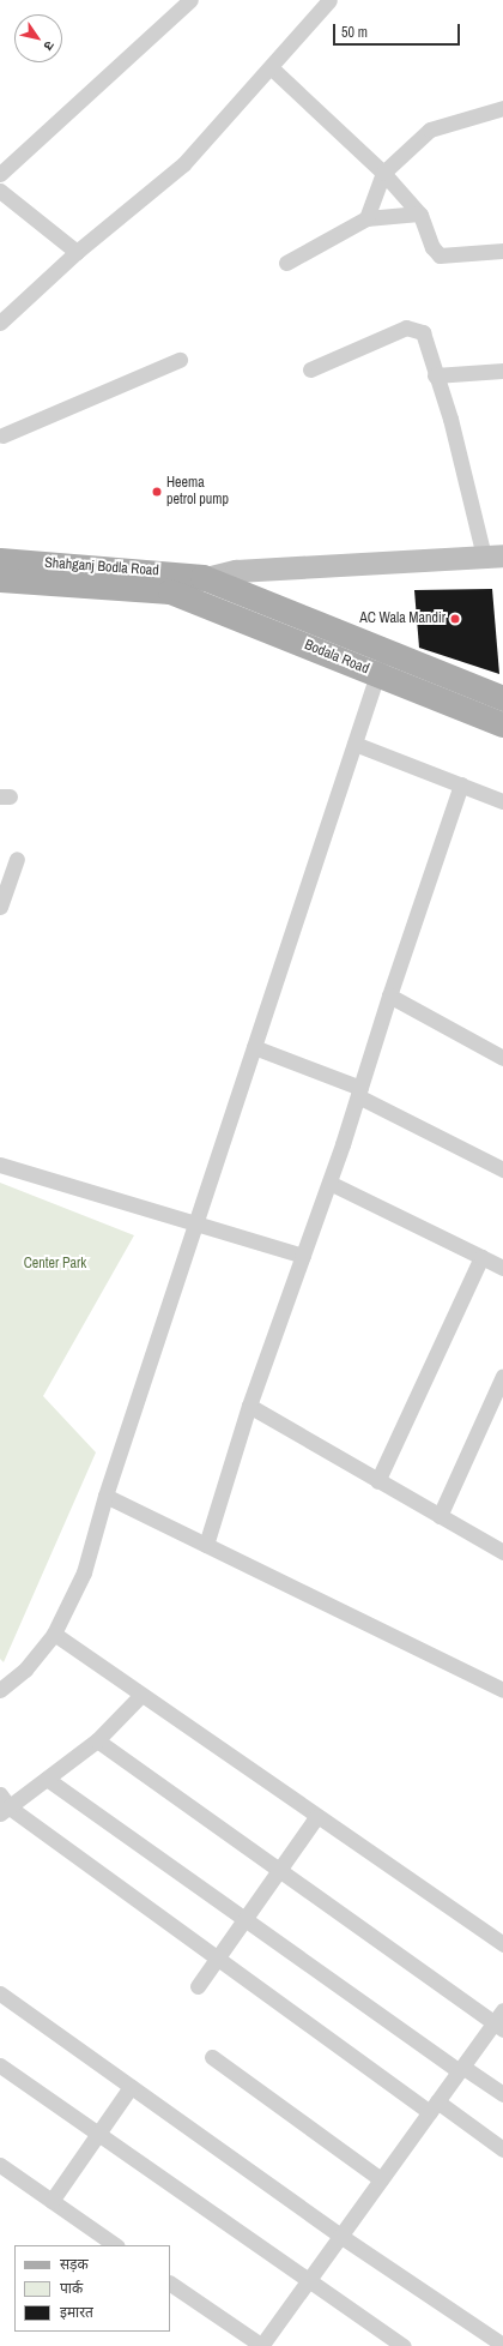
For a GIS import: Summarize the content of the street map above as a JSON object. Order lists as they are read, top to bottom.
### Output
{
  "streets": {
    "main road": ["Shahganj Bodla Road", "Bodala Road"]
  },
  "crossings": [
    ["Shahganj Bodla Road", "Bodala Road"]
  ],
  "parks": ["Center Park"],
  "places": ["Heema petrol pump", "AC Wala Mandir"],
  "legend": ["सड़क", "पार्क", "इमारत"],
  "scale_bar": "50 m",
  "north": "bottom right"
}
